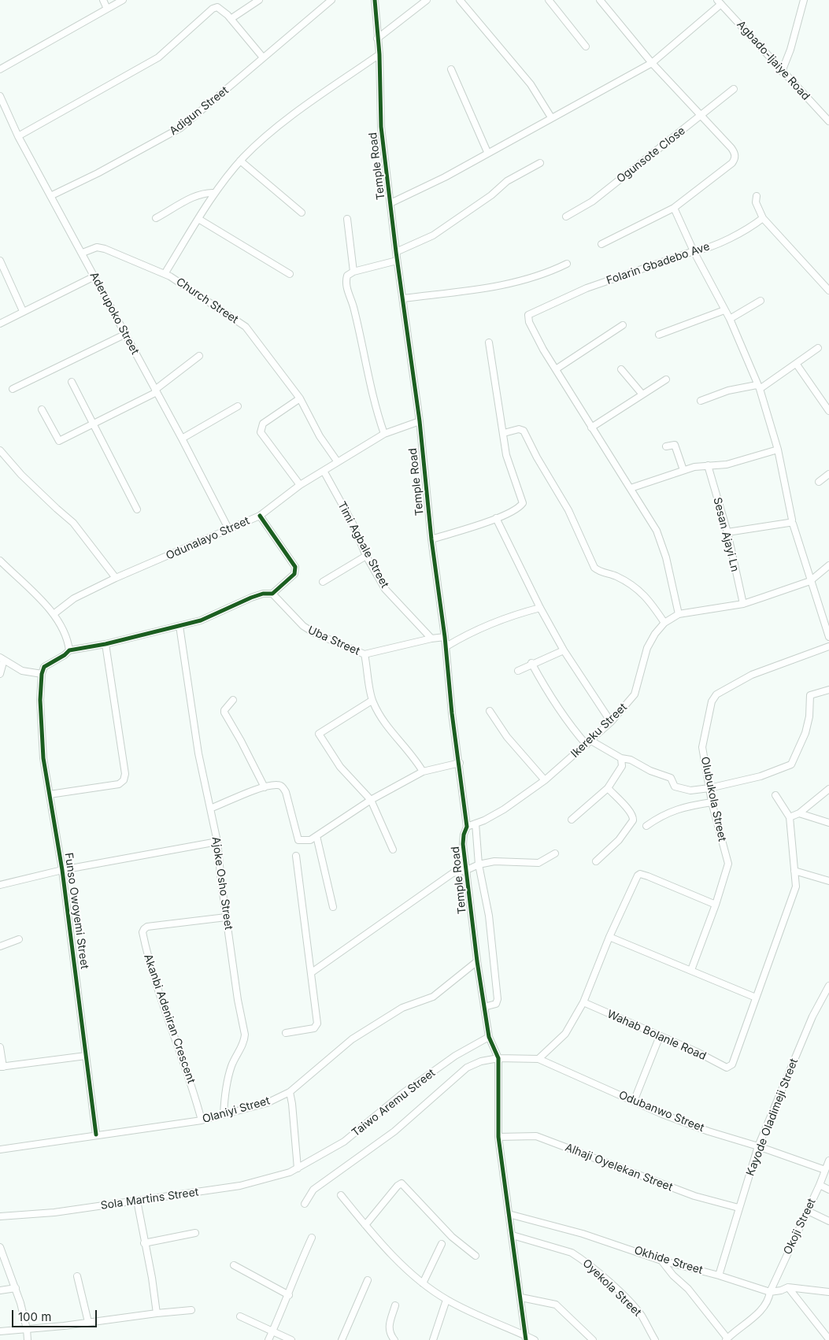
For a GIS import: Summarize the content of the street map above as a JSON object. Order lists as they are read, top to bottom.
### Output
{
  "streets": {
    "street": [
      "Agbado-Ijaiye Road",
      "Adigun Street",
      "Ogunsote Close",
      "Temple Road",
      "Folarin Gbadebo Ave",
      "Church Street",
      "Aderupoko Street",
      "Sesan Ajayi Ln",
      "Odunalayo Street",
      "Timi Agbale Street",
      "Uba Street",
      "Ikereku Street",
      "Olubukola Street",
      "Ajoke Osho Street",
      "Funso Owoyemi Street",
      "Akanbi Adeniran Crescent",
      "Wahab Bolanle Road",
      "Taiwo Aremu Street",
      "Olaniyi Street",
      "Odubanwo Street",
      "Kayode Oladimeji Street",
      "Alhaji Oyelekan Street",
      "Sola Martins Street",
      "Okoji Street",
      "Okhide Street",
      "Oyekola Street"
    ]
  },
  "crossings": [
    ["Adigun Street", "Aderupoko Street"],
    ["Temple Road", "Odunalayo Street"],
    ["Temple Road", "Ikereku Street"],
    ["Temple Road", "Taiwo Aremu Street"],
    ["Temple Road", "Olaniyi Street"],
    ["Temple Road", "Odubanwo Street"],
    ["Church Street", "Aderupoko Street"],
    ["Church Street", "Odunalayo Street"],
    ["Aderupoko Street", "Odunalayo Street"],
    ["Sesan Ajayi Ln", "Ikereku Street"],
    ["Odunalayo Street", "Timi Agbale Street"],
    ["Timi Agbale Street", "Uba Street"],
    ["Ajoke Osho Street", "Akanbi Adeniran Crescent"],
    ["Ajoke Osho Street", "Olaniyi Street"],
    ["Funso Owoyemi Street", "Olaniyi Street"],
    ["Akanbi Adeniran Crescent", "Olaniyi Street"],
    ["Taiwo Aremu Street", "Sola Martins Street"],
    ["Odubanwo Street", "Kayode Oladimeji Street"],
    ["Odubanwo Street", "Okoji Street"],
    ["Kayode Oladimeji Street", "Alhaji Oyelekan Street"],
    ["Kayode Oladimeji Street", "Okhide Street"],
    ["Okoji Street", "Okhide Street"]
  ],
  "scale_bar": "100 m"
}
